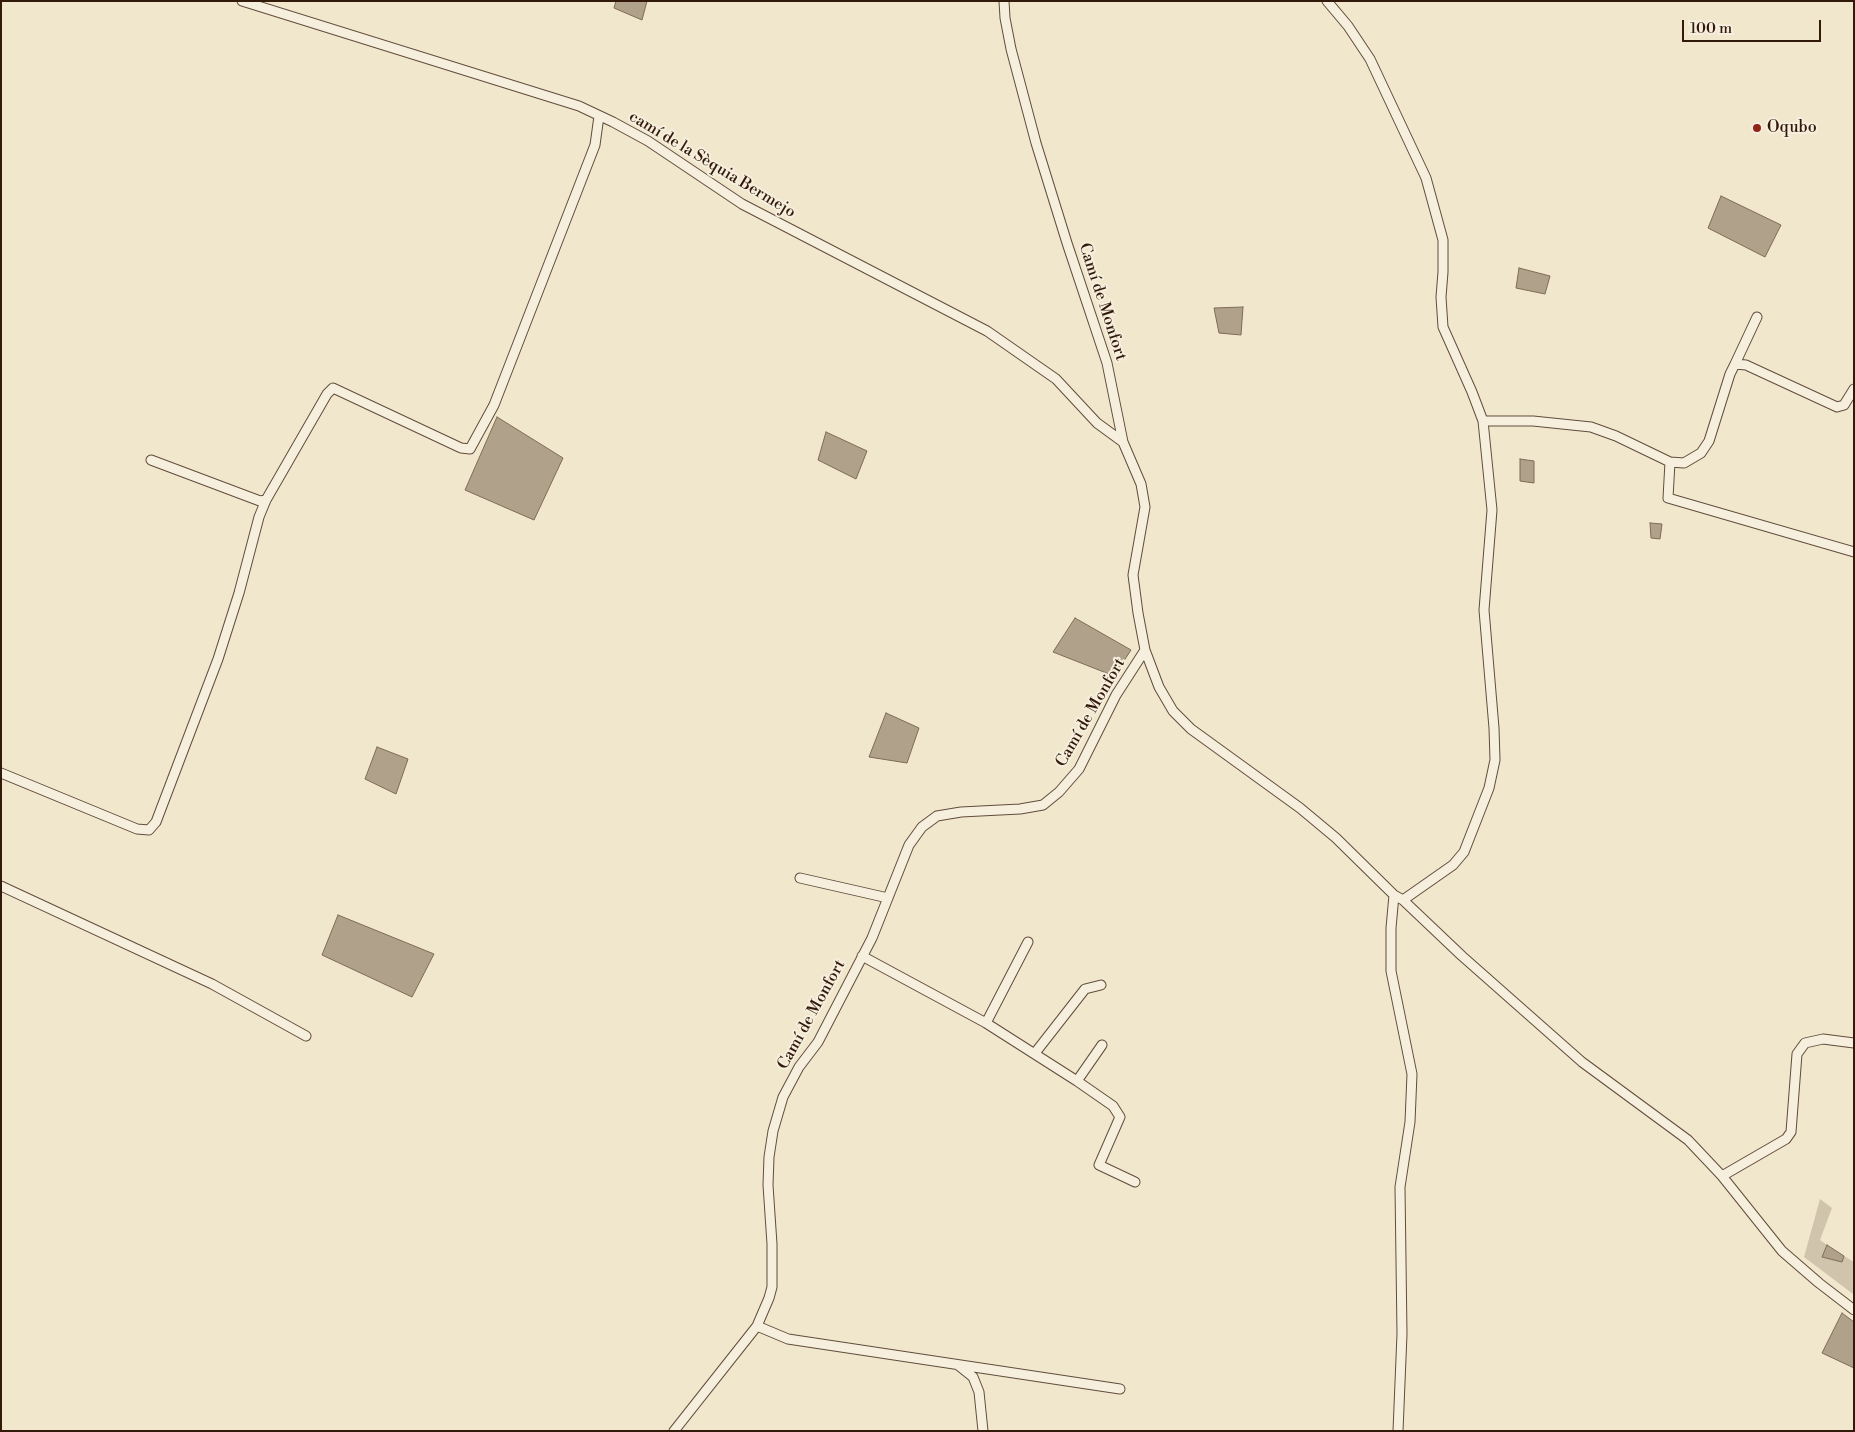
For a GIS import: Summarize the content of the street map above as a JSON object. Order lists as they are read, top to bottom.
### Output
{
  "streets": {
    "street": ["camí de la Sèquia Bermejo", "Camí de Monfort"]
  },
  "crossings": [
    ["camí de la Sèquia Bermejo", "Camí de Monfort"]
  ],
  "places": ["Oqubo"],
  "scale_bar": "100 m"
}
